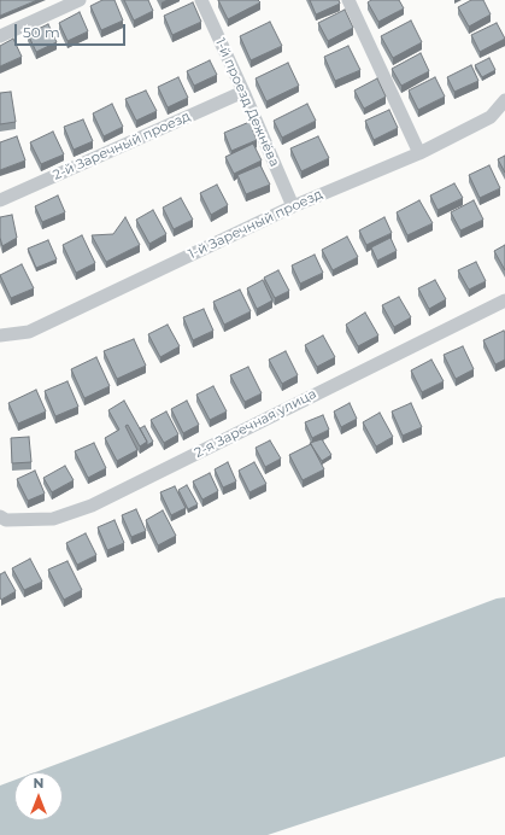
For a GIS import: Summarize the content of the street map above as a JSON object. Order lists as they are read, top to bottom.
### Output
{
  "streets": {
    "street": [
      "1-й проезд Дежнёва",
      "2-й Заречный проезд",
      "1-й Заречный проезд",
      "2-я Заречная улица"
    ]
  },
  "crossings": [
    ["1-й проезд Дежнёва", "2-й Заречный проезд"],
    ["1-й проезд Дежнёва", "1-й Заречный проезд"]
  ],
  "scale_bar": "50 m",
  "north": "top"
}
